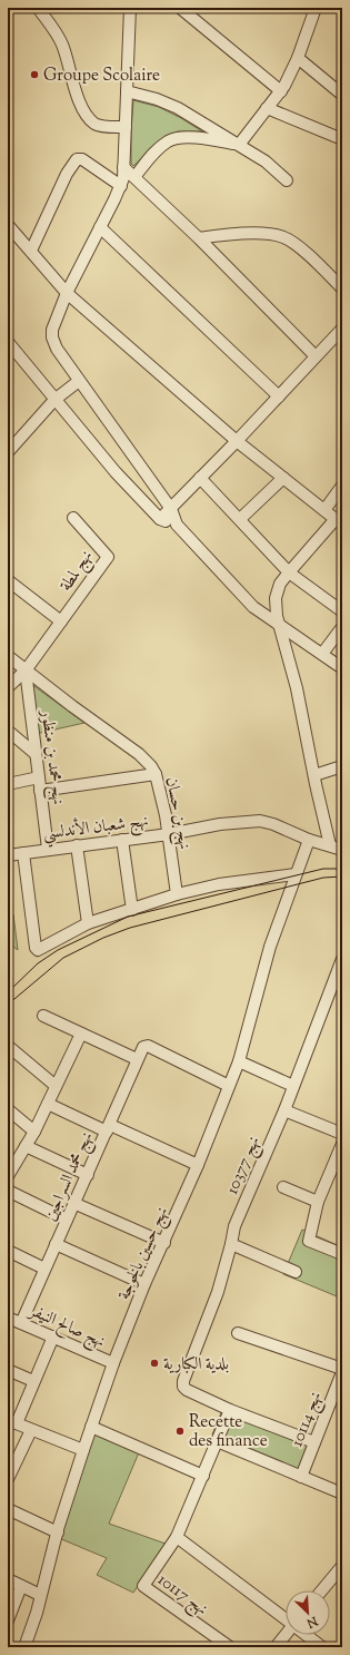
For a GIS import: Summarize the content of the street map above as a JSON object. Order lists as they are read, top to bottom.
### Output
{
  "streets": {
    "street": [
      "نهج لمطة",
      "نهج محمد بن منظور",
      "نهج بن حسان",
      "نهج شعبان الأندلسي",
      "نهج 10377",
      "نهج محمد السراجين",
      "نهج حسين بالخوجة",
      "نهج صالح النيفر",
      "نهج 10114",
      "نهج 10117"
    ]
  },
  "crossings": [
    ["نهج محمد بن منظور", "نهج بن حسان"],
    ["نهج محمد بن منظور", "نهج شعبان الأندلسي"],
    ["نهج بن حسان", "نهج شعبان الأندلسي"],
    ["نهج شعبان الأندلسي", "نهج حسين بالخوجة"],
    ["نهج 10377", "نهج 10117"],
    ["نهج محمد السراجين", "نهج حسين بالخوجة"],
    ["نهج محمد السراجين", "نهج صالح النيفر"],
    ["نهج حسين بالخوجة", "نهج صالح النيفر"]
  ],
  "places": ["Groupe Scolaire", "بلدية الكبارية", "Recette des finance"],
  "north": "bottom right"
}
